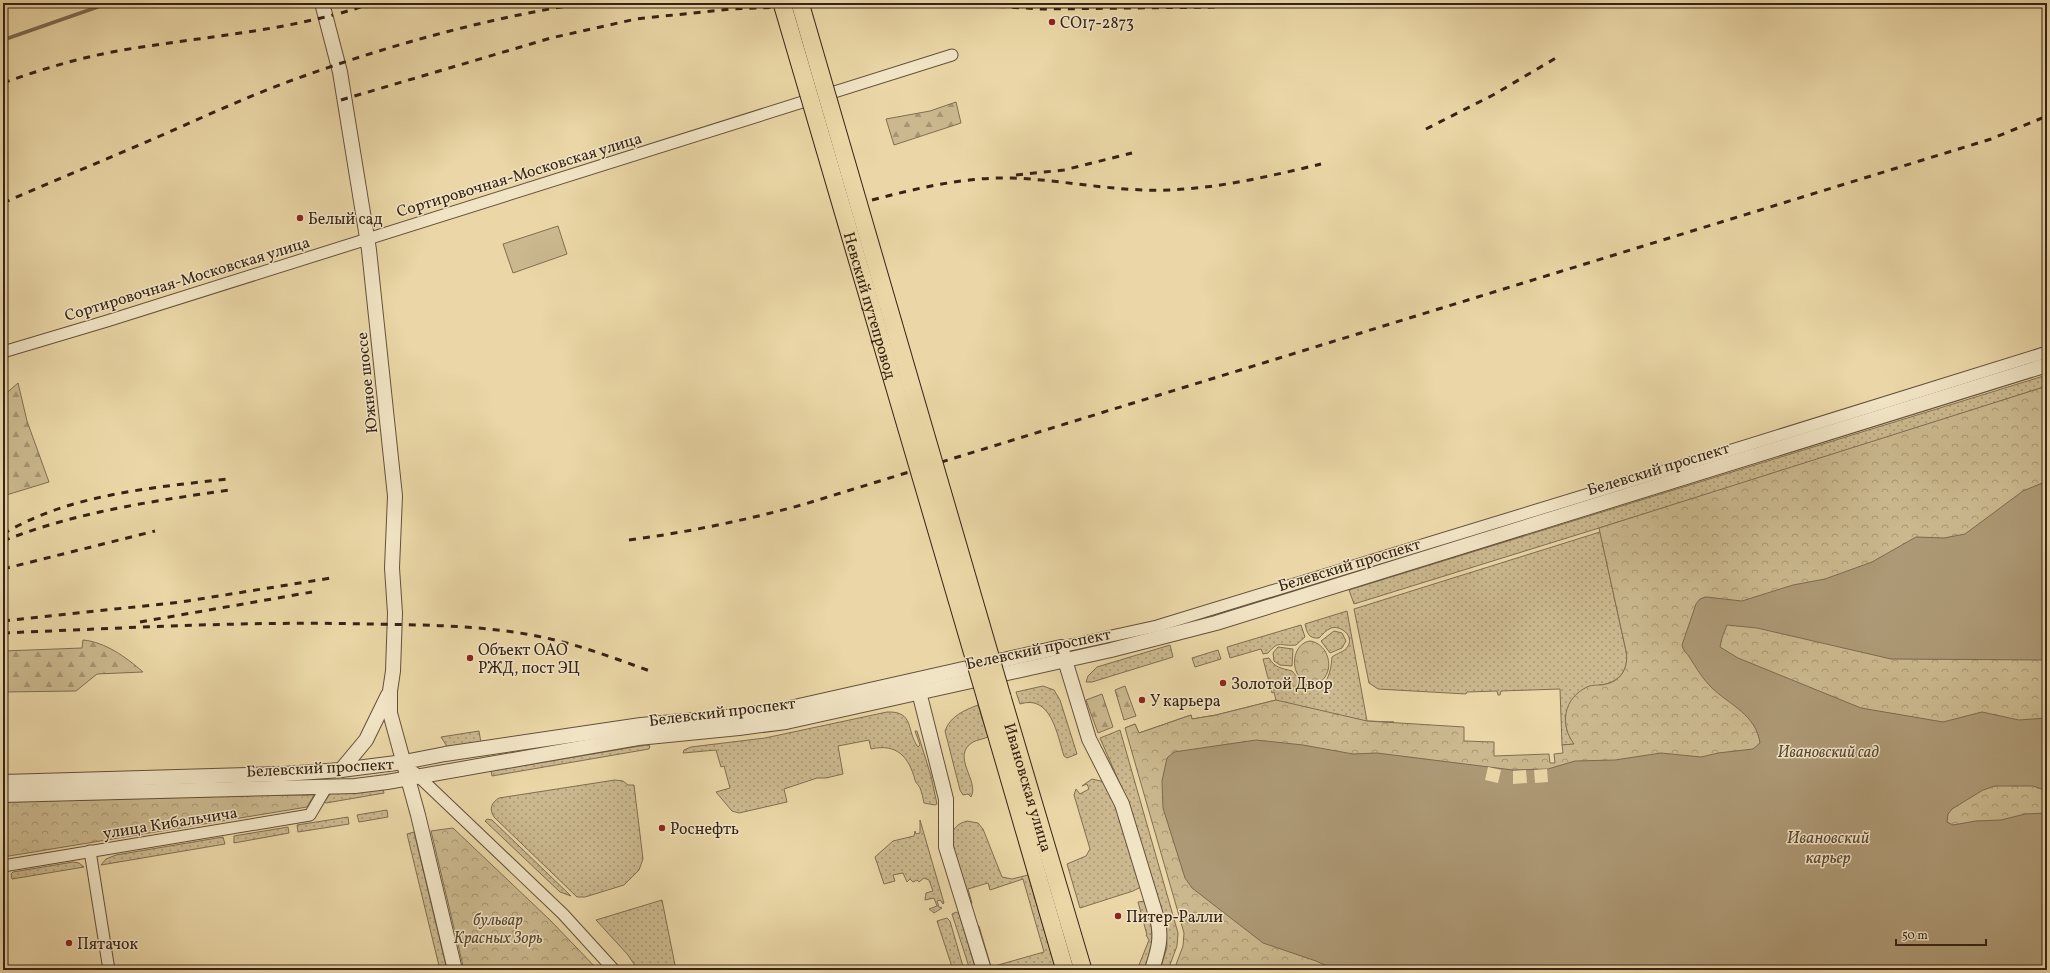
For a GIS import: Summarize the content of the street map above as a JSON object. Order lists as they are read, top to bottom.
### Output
{
  "streets": {
    "main road": ["Невский путепровод", "Ивановская улица"],
    "street": [
      "Сортировочная-Московская улица",
      "Южное шоссе",
      "Белевский проспект",
      "улица Кибальчича"
    ]
  },
  "crossings": [
    ["Сортировочная-Московская улица", "Южное шоссе"],
    ["Невский путепровод", "Ивановская улица"],
    ["Южное шоссе", "Белевский проспект"],
    ["Белевский проспект", "улица Кибальчича"]
  ],
  "water": ["Ивановский карьер"],
  "parks": ["Ивановский сад", "бульвар Красных Зорь"],
  "places": [
    "СО17-2873",
    "Белый сад",
    "Объект ОАО РЖД, пост ЭЦ",
    "Золотой Двор",
    "У карьера",
    "Роснефть",
    "Питер-Ралли",
    "Пятачок"
  ],
  "scale_bar": "50 m"
}
